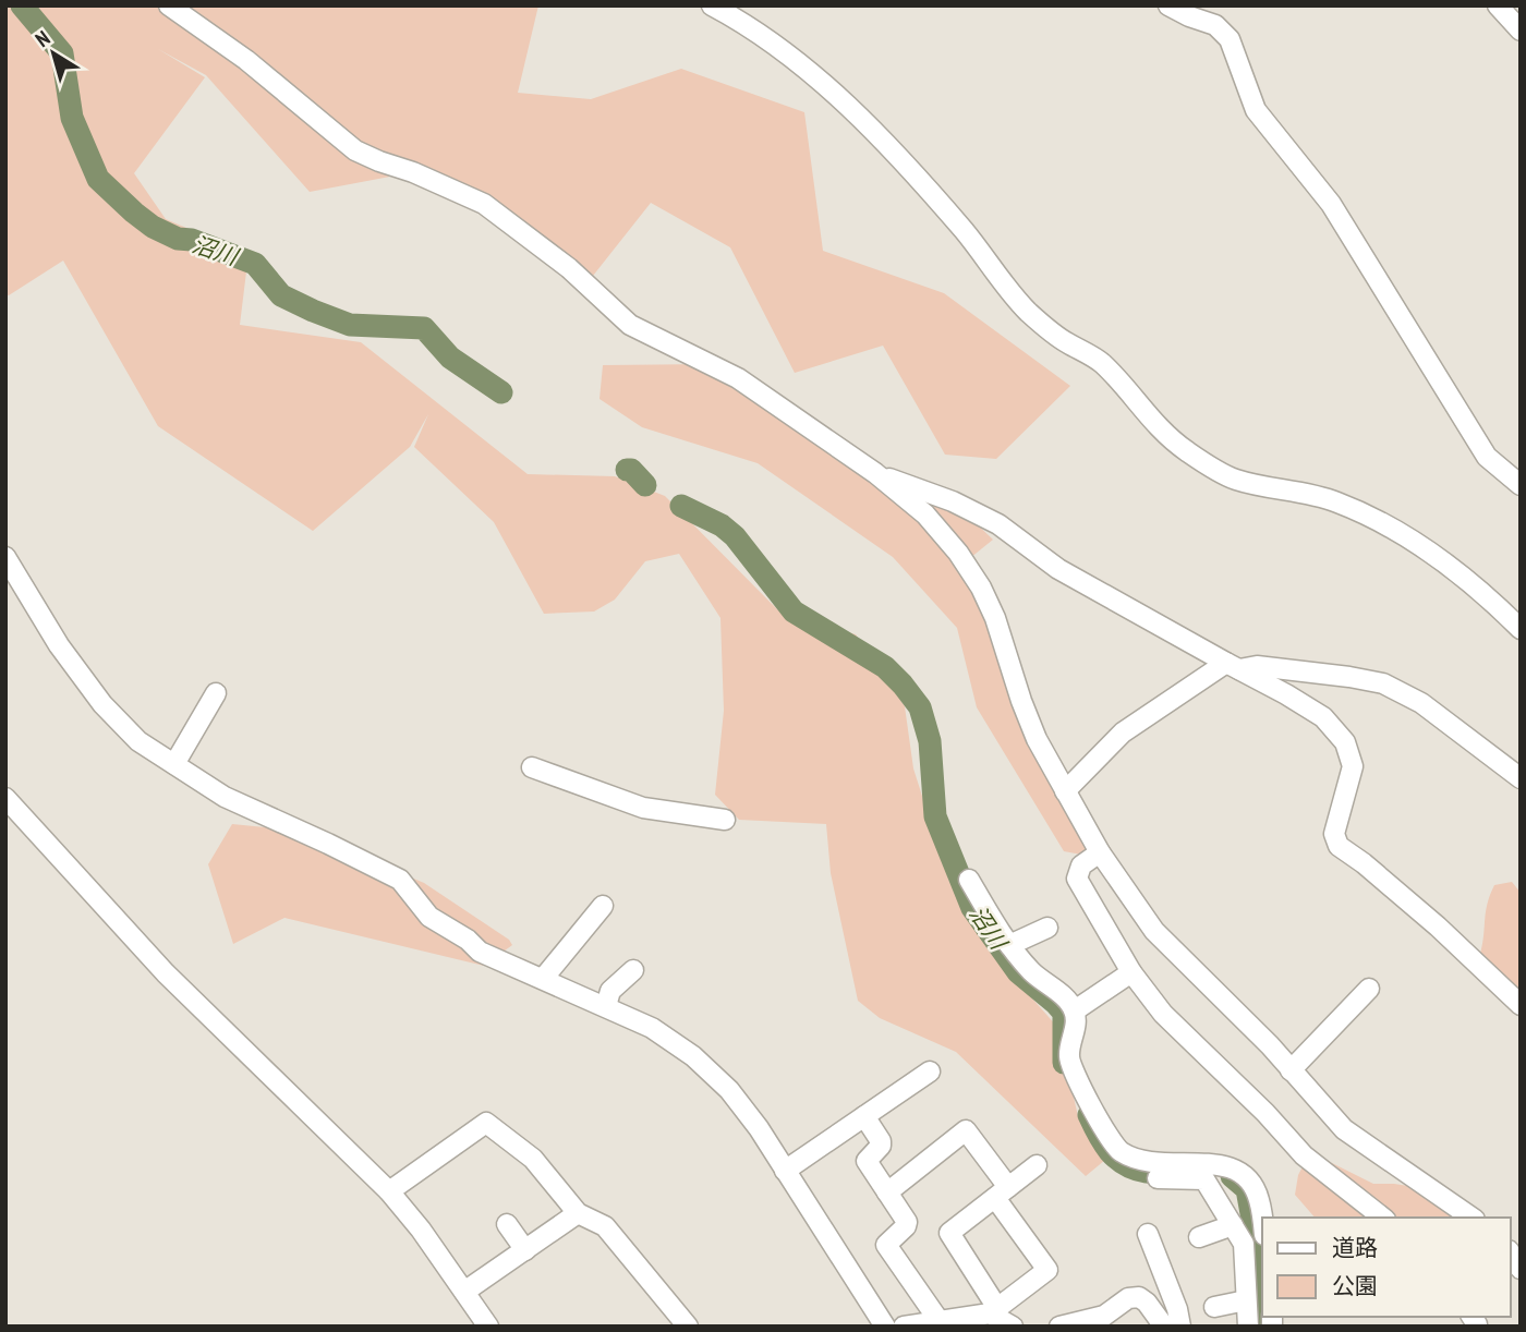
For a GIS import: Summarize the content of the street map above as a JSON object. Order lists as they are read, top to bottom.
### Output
{
  "water": ["沼川"],
  "legend": ["道路", "公園"],
  "north": "top left"
}
